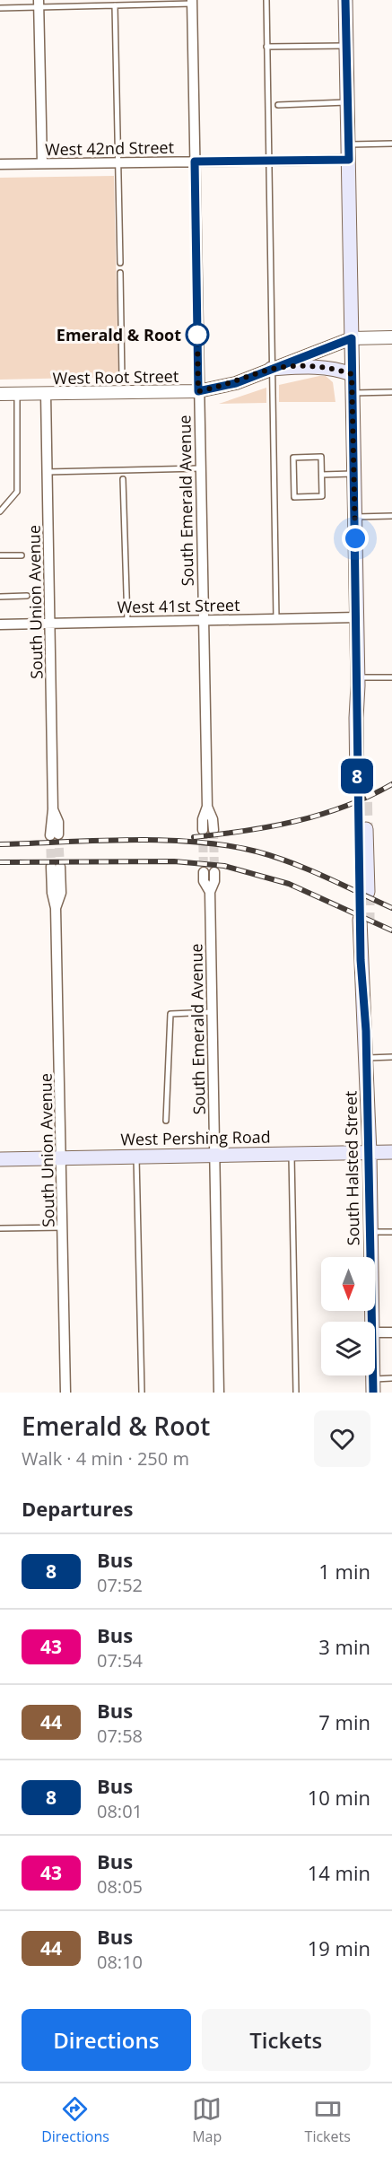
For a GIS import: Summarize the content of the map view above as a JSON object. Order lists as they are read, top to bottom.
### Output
{
  "streets": {
    "main road": ["West Pershing Road", "South Halsted Street"],
    "street": [
      "West 42nd Street",
      "West Root Street",
      "South Emerald Avenue",
      "South Union Avenue",
      "West 41st Street"
    ]
  },
  "crossings": [
    ["West 42nd Street", "South Emerald Avenue"],
    ["West Root Street", "South Emerald Avenue"],
    ["West Root Street", "South Union Avenue"],
    ["South Emerald Avenue", "West 41st Street"],
    ["South Emerald Avenue", "West Pershing Road"],
    ["South Union Avenue", "West 41st Street"],
    ["South Union Avenue", "West Pershing Road"],
    ["West Pershing Road", "South Halsted Street"]
  ],
  "places": ["Emerald & Root"],
  "lines": ["bus line 8"],
  "north": "bottom",
  "page": {
    "on_map": "8",
    "heading": [
      ["Emerald & Root", "Walk · 4 min · 250 m"],
      "Departures"
    ],
    "list": [
      {
        "mark": "8",
        "name": "Bus",
        "note": "07:52",
        "value": "1 min"
      },
      {
        "mark": "43",
        "name": "Bus",
        "note": "07:54",
        "value": "3 min"
      },
      {
        "mark": "44",
        "name": "Bus",
        "note": "07:58",
        "value": "7 min"
      },
      {
        "mark": "8",
        "name": "Bus",
        "note": "08:01",
        "value": "10 min"
      },
      {
        "mark": "43",
        "name": "Bus",
        "note": "08:05",
        "value": "14 min"
      },
      {
        "mark": "44",
        "name": "Bus",
        "note": "08:10",
        "value": "19 min"
      }
    ],
    "buttons": ["Directions", "Tickets"],
    "tabs": ["Directions", "Map", "Tickets"]
  }
}
